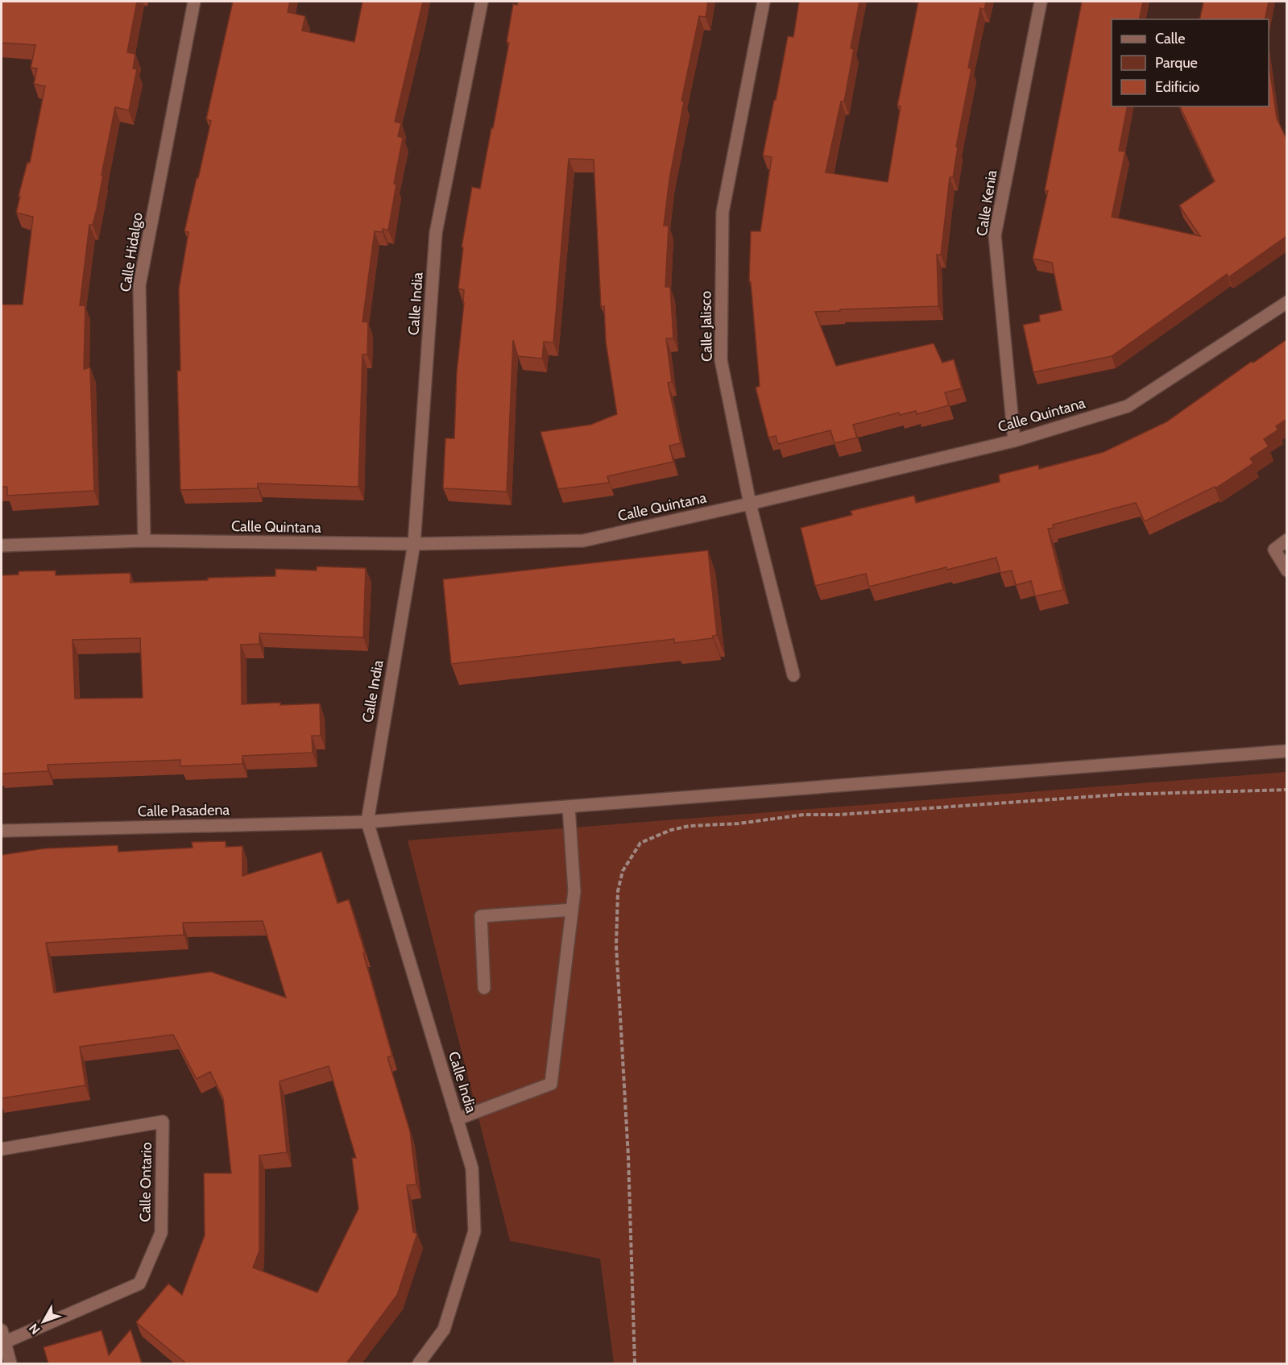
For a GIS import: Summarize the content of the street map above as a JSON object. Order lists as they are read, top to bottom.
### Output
{
  "streets": {
    "street": [
      "Calle Kenia",
      "Calle Hidalgo",
      "Calle India",
      "Calle Jalisco",
      "Calle Quintana",
      "Calle Pasadena",
      "Calle Ontario"
    ]
  },
  "crossings": [
    ["Calle Kenia", "Calle Quintana"],
    ["Calle Hidalgo", "Calle Quintana"],
    ["Calle India", "Calle Quintana"],
    ["Calle India", "Calle Pasadena"],
    ["Calle Jalisco", "Calle Quintana"]
  ],
  "legend": ["Calle", "Parque", "Edificio"],
  "north": "bottom left"
}
